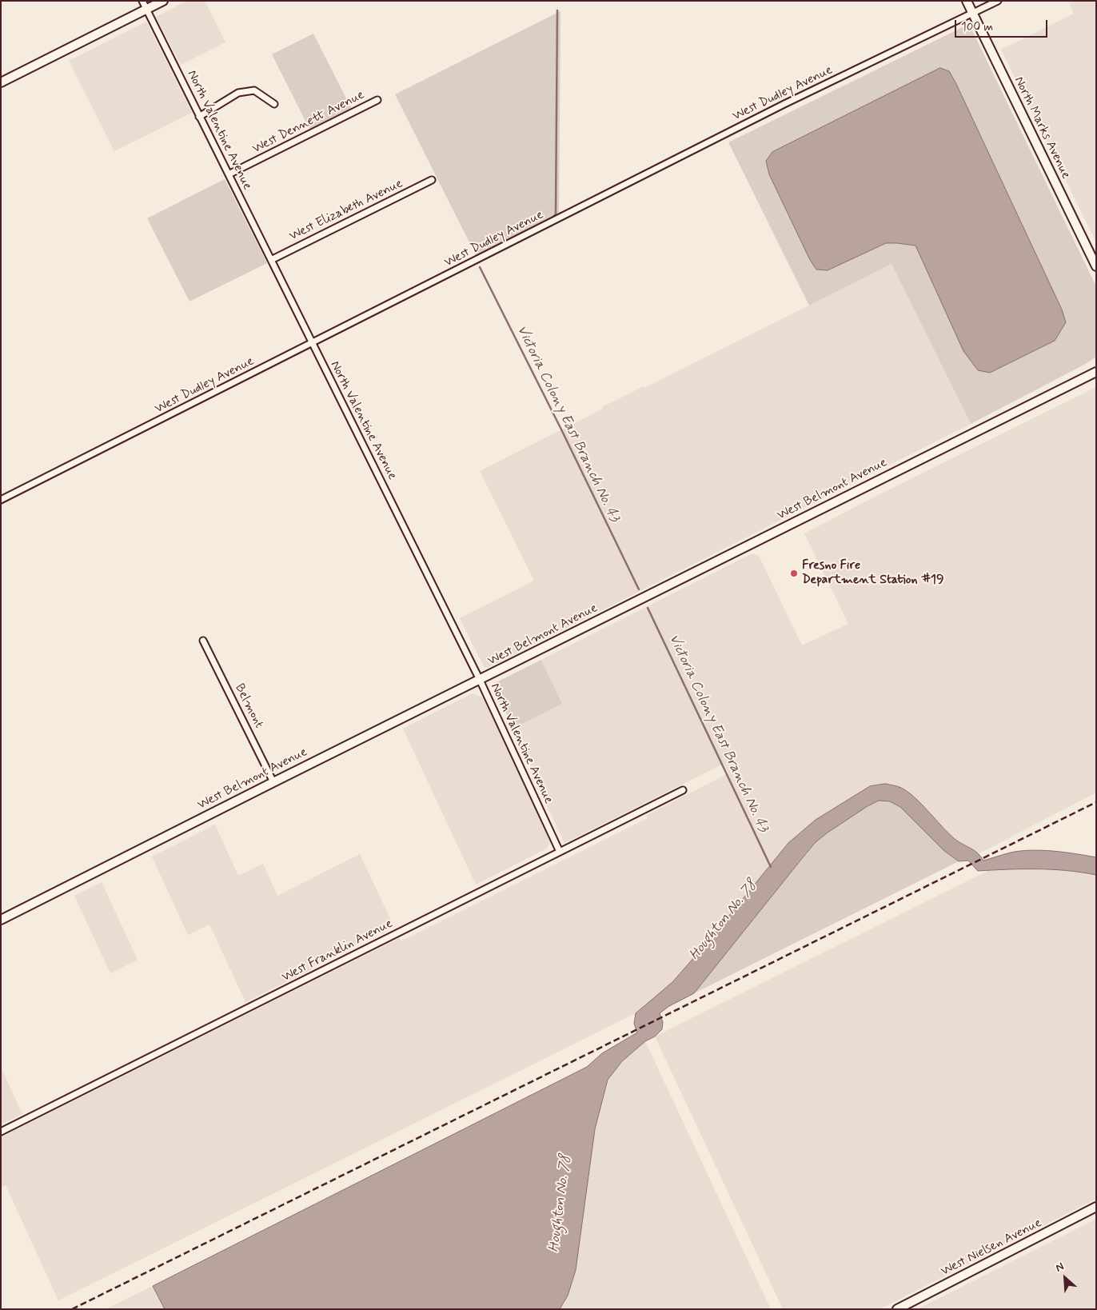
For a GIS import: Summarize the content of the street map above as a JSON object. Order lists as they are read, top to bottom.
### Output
{
  "streets": {
    "street": [
      "West Dudley Avenue",
      "West Dennett Avenue",
      "North Marks Avenue",
      "North Valentine Avenue",
      "West Elizabeth Avenue",
      "West Belmont Avenue",
      "Belmont",
      "West Franklin Avenue",
      "West Nielsen Avenue"
    ]
  },
  "crossings": [
    ["West Dudley Avenue", "North Marks Avenue"],
    ["West Dudley Avenue", "North Valentine Avenue"],
    ["West Dennett Avenue", "North Valentine Avenue"],
    ["North Valentine Avenue", "West Elizabeth Avenue"],
    ["North Valentine Avenue", "West Belmont Avenue"],
    ["North Valentine Avenue", "West Franklin Avenue"],
    ["West Belmont Avenue", "Belmont"]
  ],
  "water": ["Victoria Colony East Branch No. 43", "Houghton No. 78"],
  "places": ["Fresno Fire Department Station #19"],
  "scale_bar": "100 m",
  "north": "top left"
}
